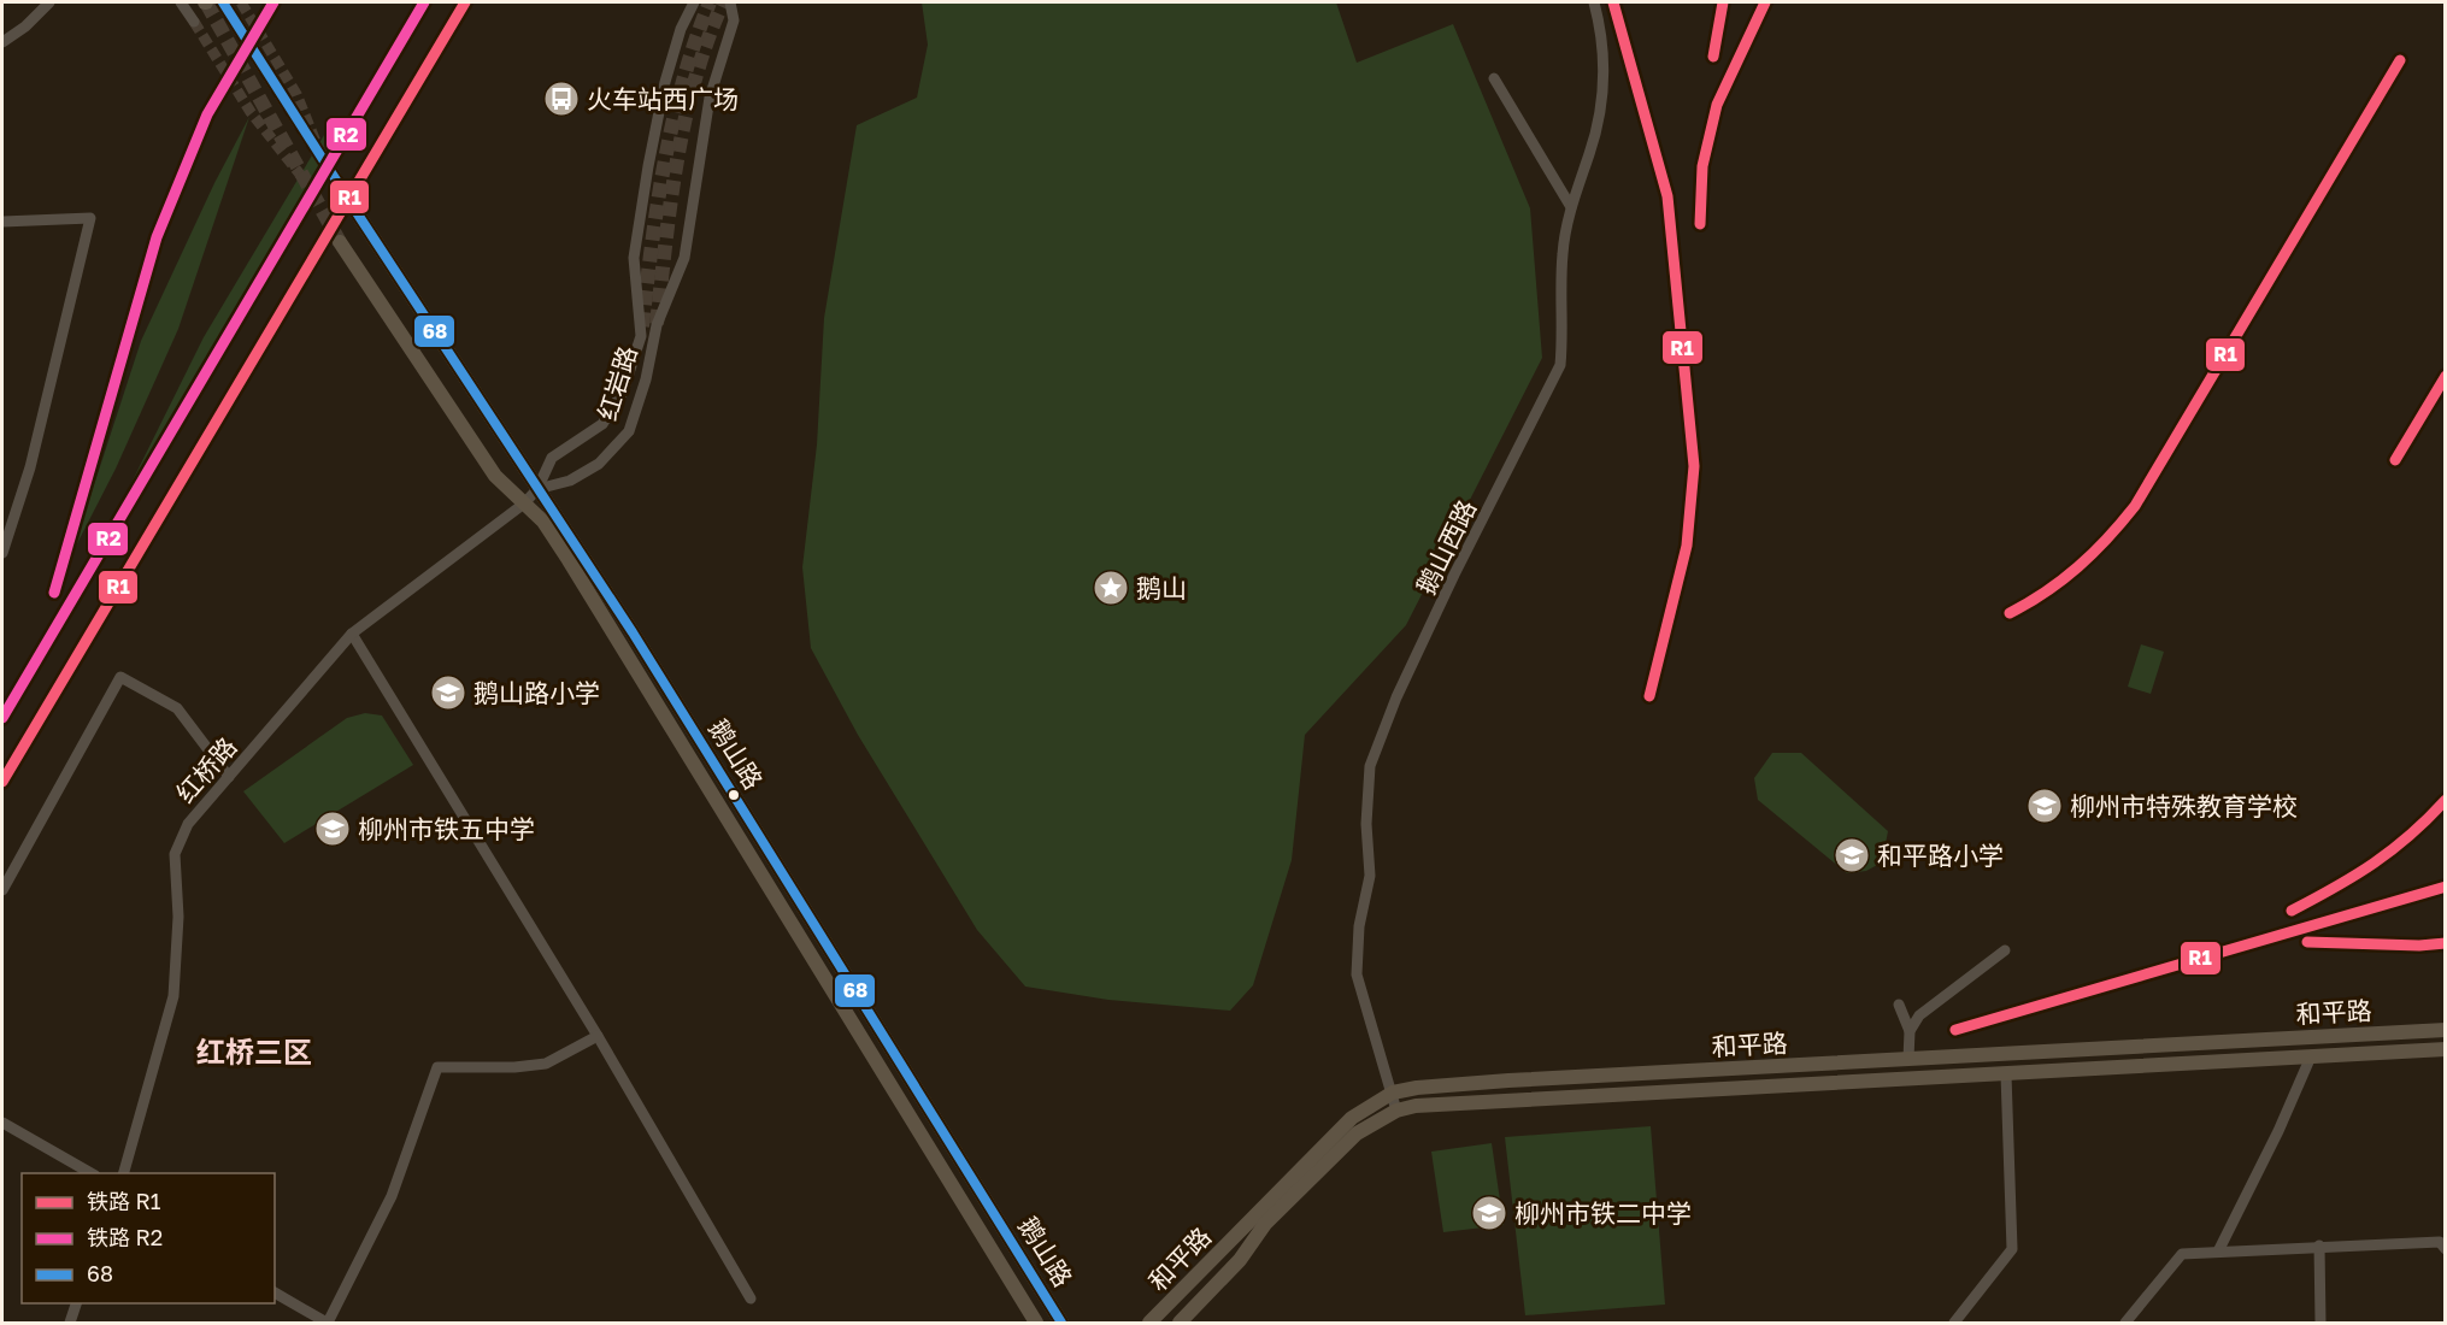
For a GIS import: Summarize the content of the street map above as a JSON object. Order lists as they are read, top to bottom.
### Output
{
  "streets": {
    "main road": ["鹅山路", "和平路"],
    "street": ["红岩路", "鹅山西路", "红桥路"]
  },
  "crossings": [
    ["红岩路", "鹅山路"],
    ["红岩路", "红桥路"],
    ["鹅山西路", "和平路"],
    ["鹅山路", "红桥路"]
  ],
  "districts": ["红桥三区"],
  "places": {
    "bus stop": ["火车站西广场"],
    "place": ["鹅山"],
    "school or university": [
      "鹅山路小学",
      "柳州市特殊教育学校",
      "柳州市铁五中学",
      "和平路小学",
      "柳州市铁二中学"
    ]
  },
  "lines": ["rail line R1", "rail line R2", "transit line 68"],
  "legend": ["铁路 R1", "铁路 R2", "68"]
}
